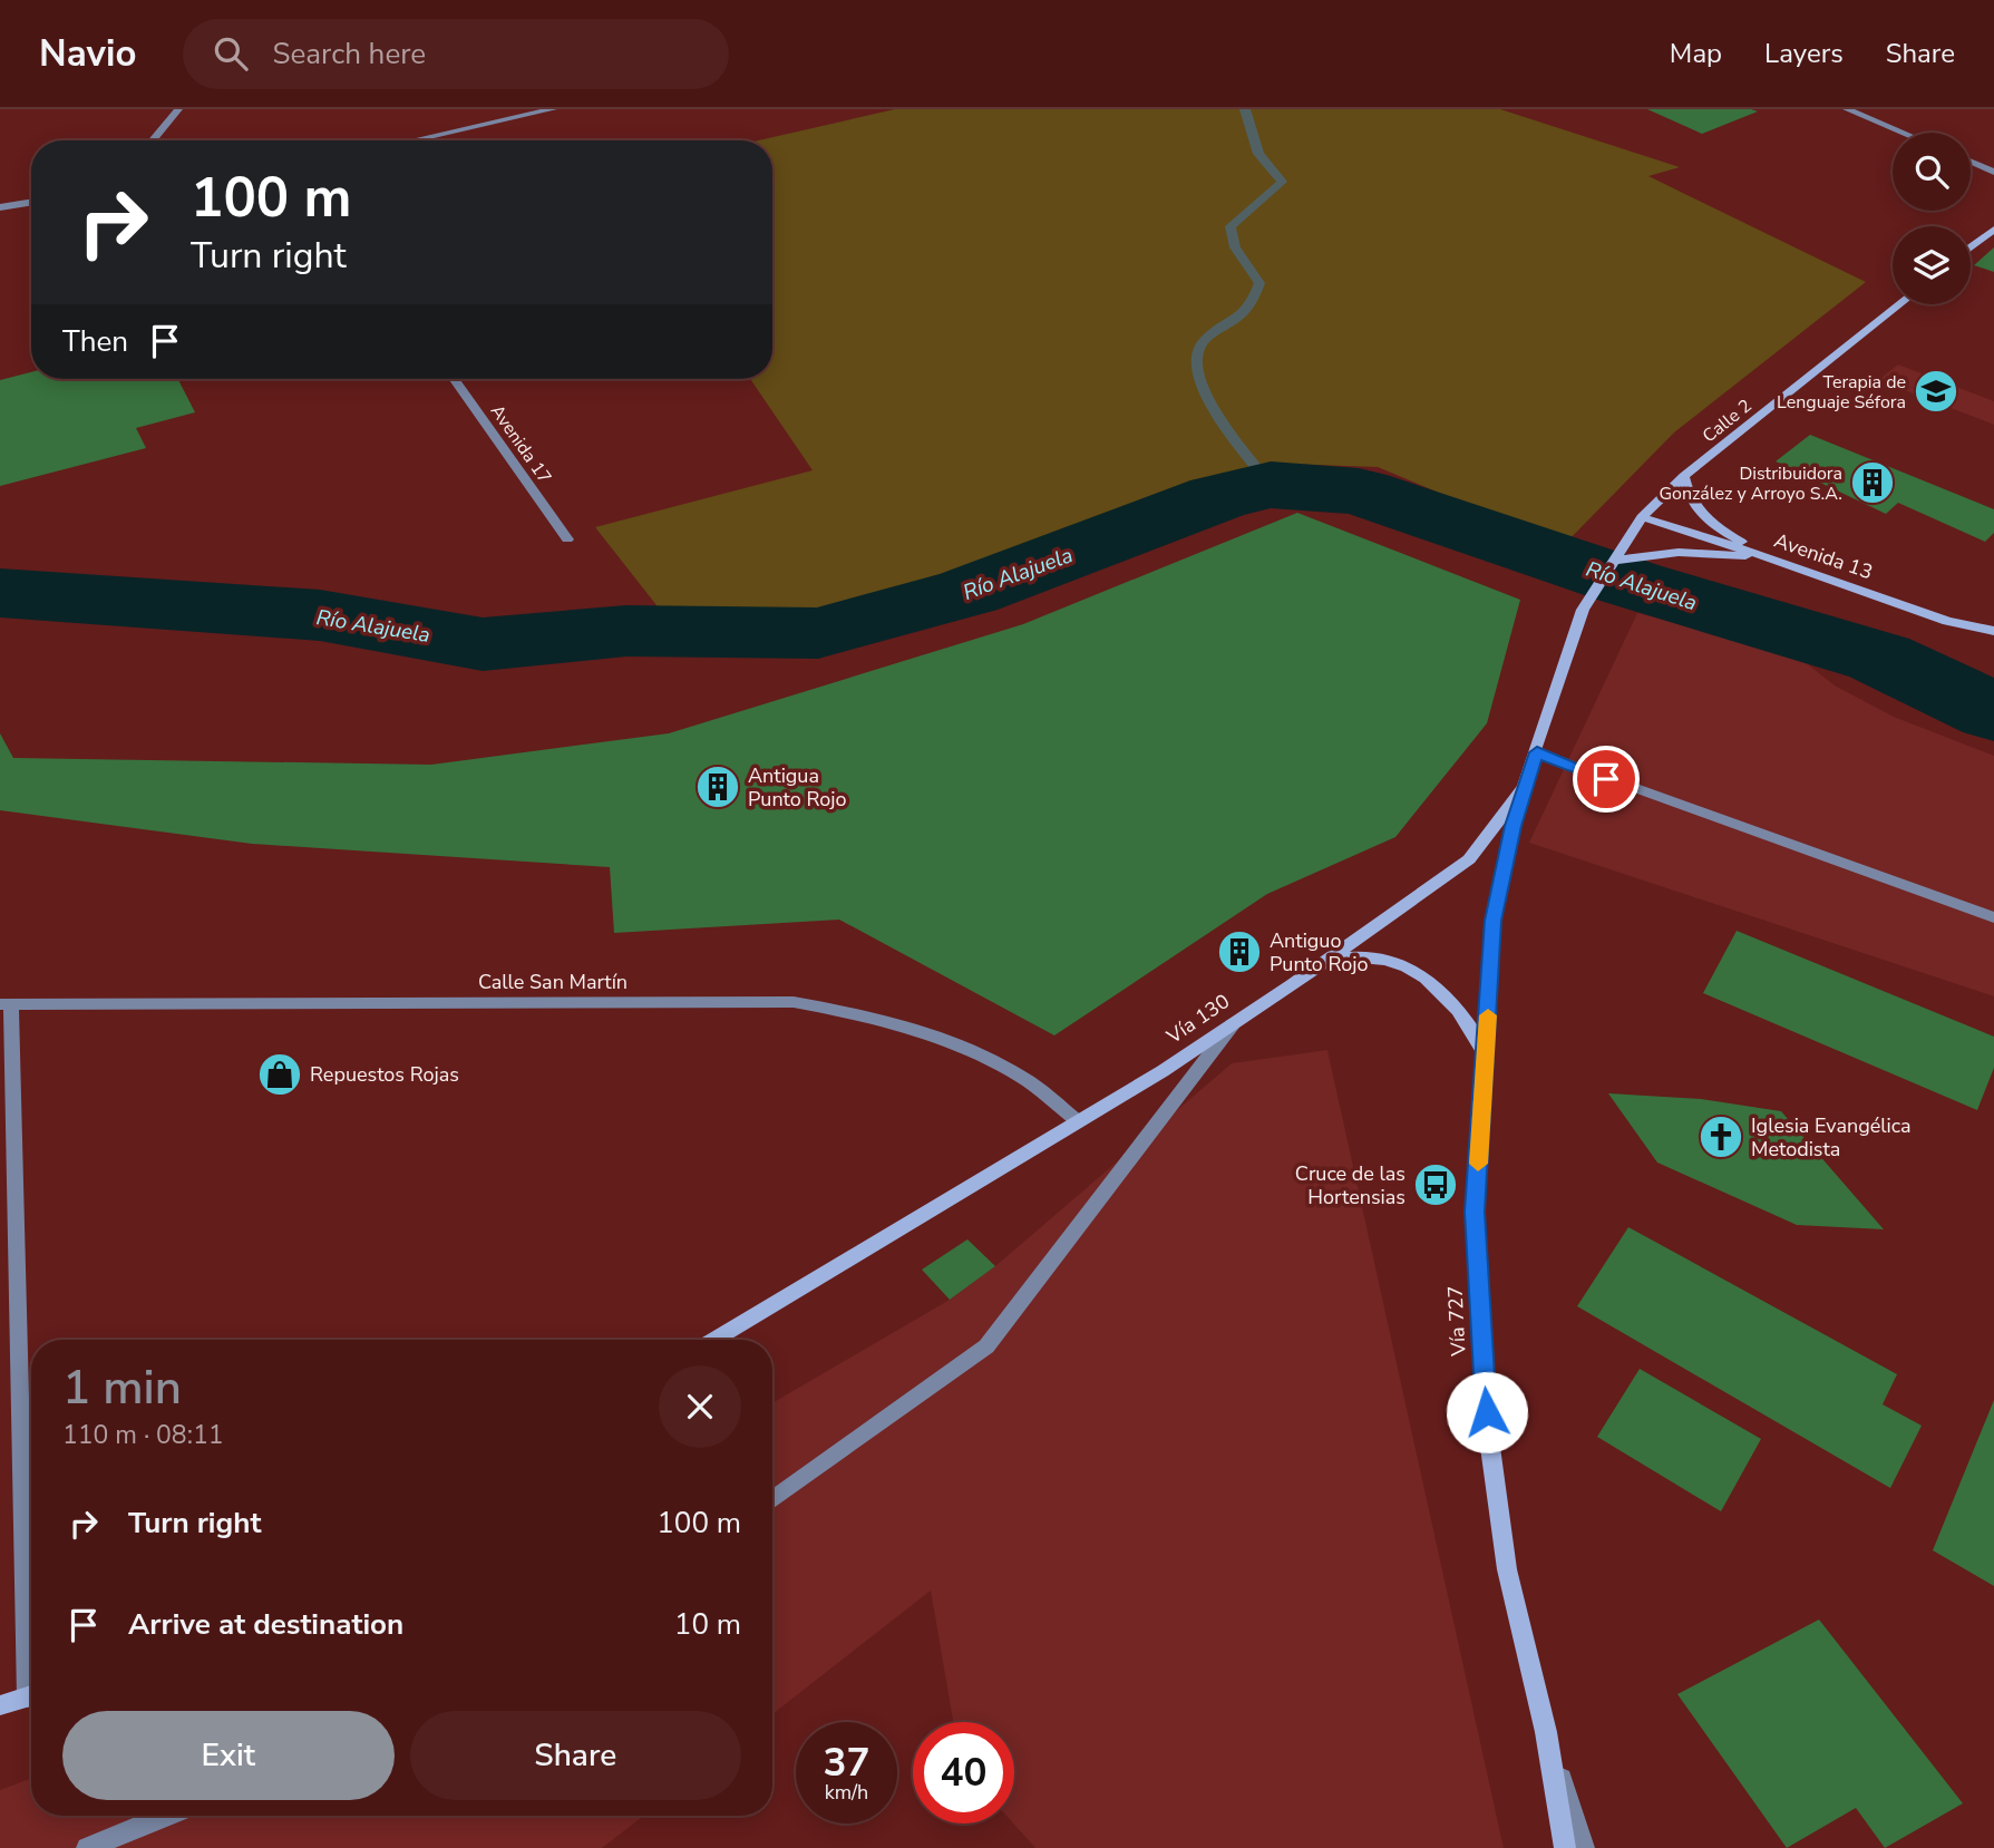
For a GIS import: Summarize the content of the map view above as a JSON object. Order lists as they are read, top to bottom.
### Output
{
  "streets": {
    "main road": [
      "Calle 2",
      "Avenida 13",
      "Vía 130",
      "Vía 727"
    ],
    "street": ["Avenida 17", "Calle San Martín"]
  },
  "crossings": [
    ["Calle 2", "Avenida 13"],
    ["Calle 2", "Vía 130"],
    ["Calle San Martín", "Vía 130"],
    ["Vía 130", "Vía 727"]
  ],
  "water": ["Río Alajuela"],
  "places": {
    "school or university": ["Terapia de Lenguaje Séfora"],
    "building": ["Distribuidora González y Arroyo S.A.", "Antigua Punto Rojo", "Antiguo Punto Rojo"],
    "shop": ["Repuestos Rojas"],
    "church": ["Iglesia Evangélica Metodista"],
    "bus stop": ["Cruce de las Hortensias"]
  },
  "page": {
    "header": "Navio",
    "search": "Search here",
    "nav": ["Map", "Layers", "Share"],
    "turn": ["100 m", "Turn right"],
    "then": "Then",
    "heading": ["1 min", "110 m · 08:11"],
    "list": [
      {
        "name": "Turn right",
        "value": "100 m"
      },
      {
        "name": "Arrive at destination",
        "value": "10 m"
      }
    ],
    "buttons": ["Exit", "Share"],
    "speed": "37 km/h",
    "limit": "40"
  }
}
